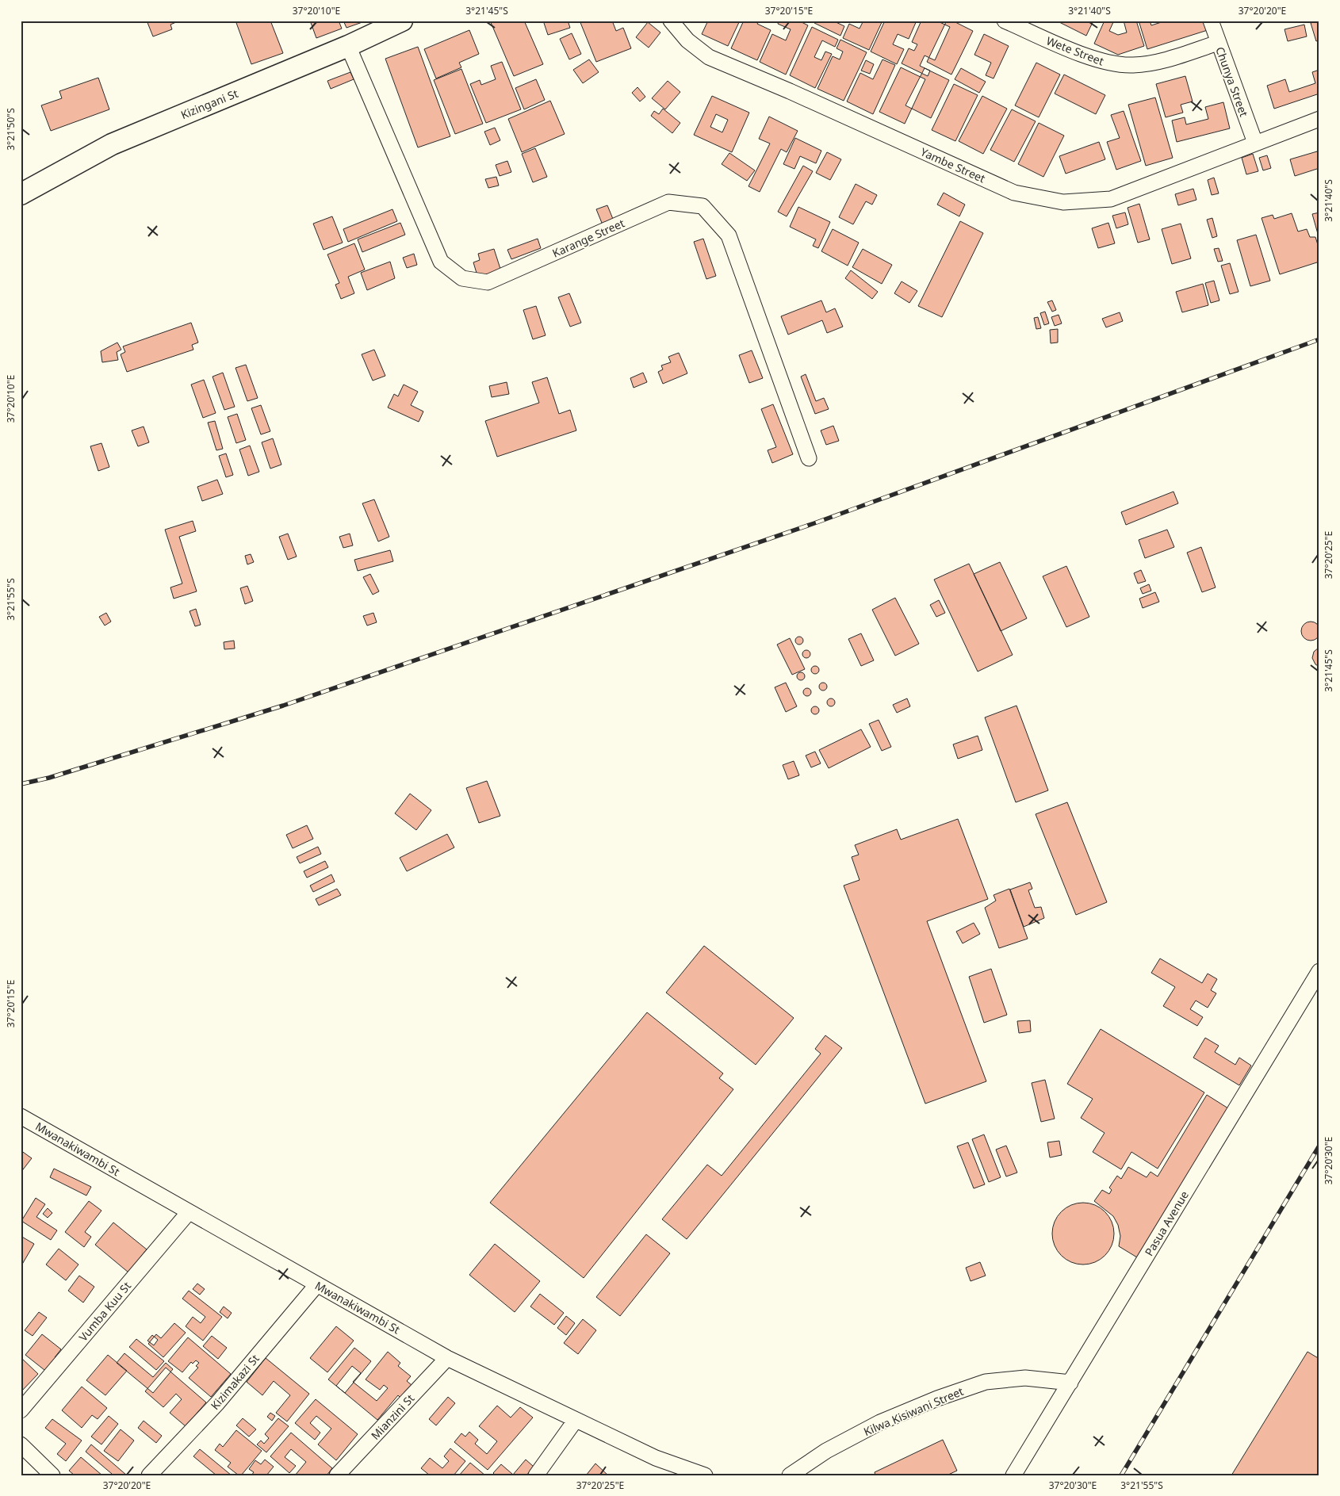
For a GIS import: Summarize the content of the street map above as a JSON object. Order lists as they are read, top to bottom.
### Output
{
  "streets": {
    "street": [
      "Wete Street",
      "Chunya Street",
      "Kizingani St",
      "Yambe Street",
      "Karange Street",
      "Mwanakiwambi St",
      "Pasua Avenue",
      "Vumba Kuu St",
      "Kizimakazi St",
      "Kilwa Kisiwani Street",
      "Mianzini St"
    ]
  },
  "crossings": [
    ["Wete Street", "Chunya Street"],
    ["Chunya Street", "Yambe Street"],
    ["Kizingani St", "Karange Street"],
    ["Mwanakiwambi St", "Vumba Kuu St"],
    ["Mwanakiwambi St", "Kizimakazi St"],
    ["Mwanakiwambi St", "Mianzini St"],
    ["Pasua Avenue", "Kilwa Kisiwani Street"]
  ],
  "coordinates": [
    "37°20'10\"E",
    "3°21'45\"S",
    "37°20'15\"E",
    "3°21'40\"S",
    "37°20'20\"E",
    "3°21'50\"S",
    "37°20'25\"E",
    "3°21'55\"S",
    "37°20'30\"E"
  ]
}
